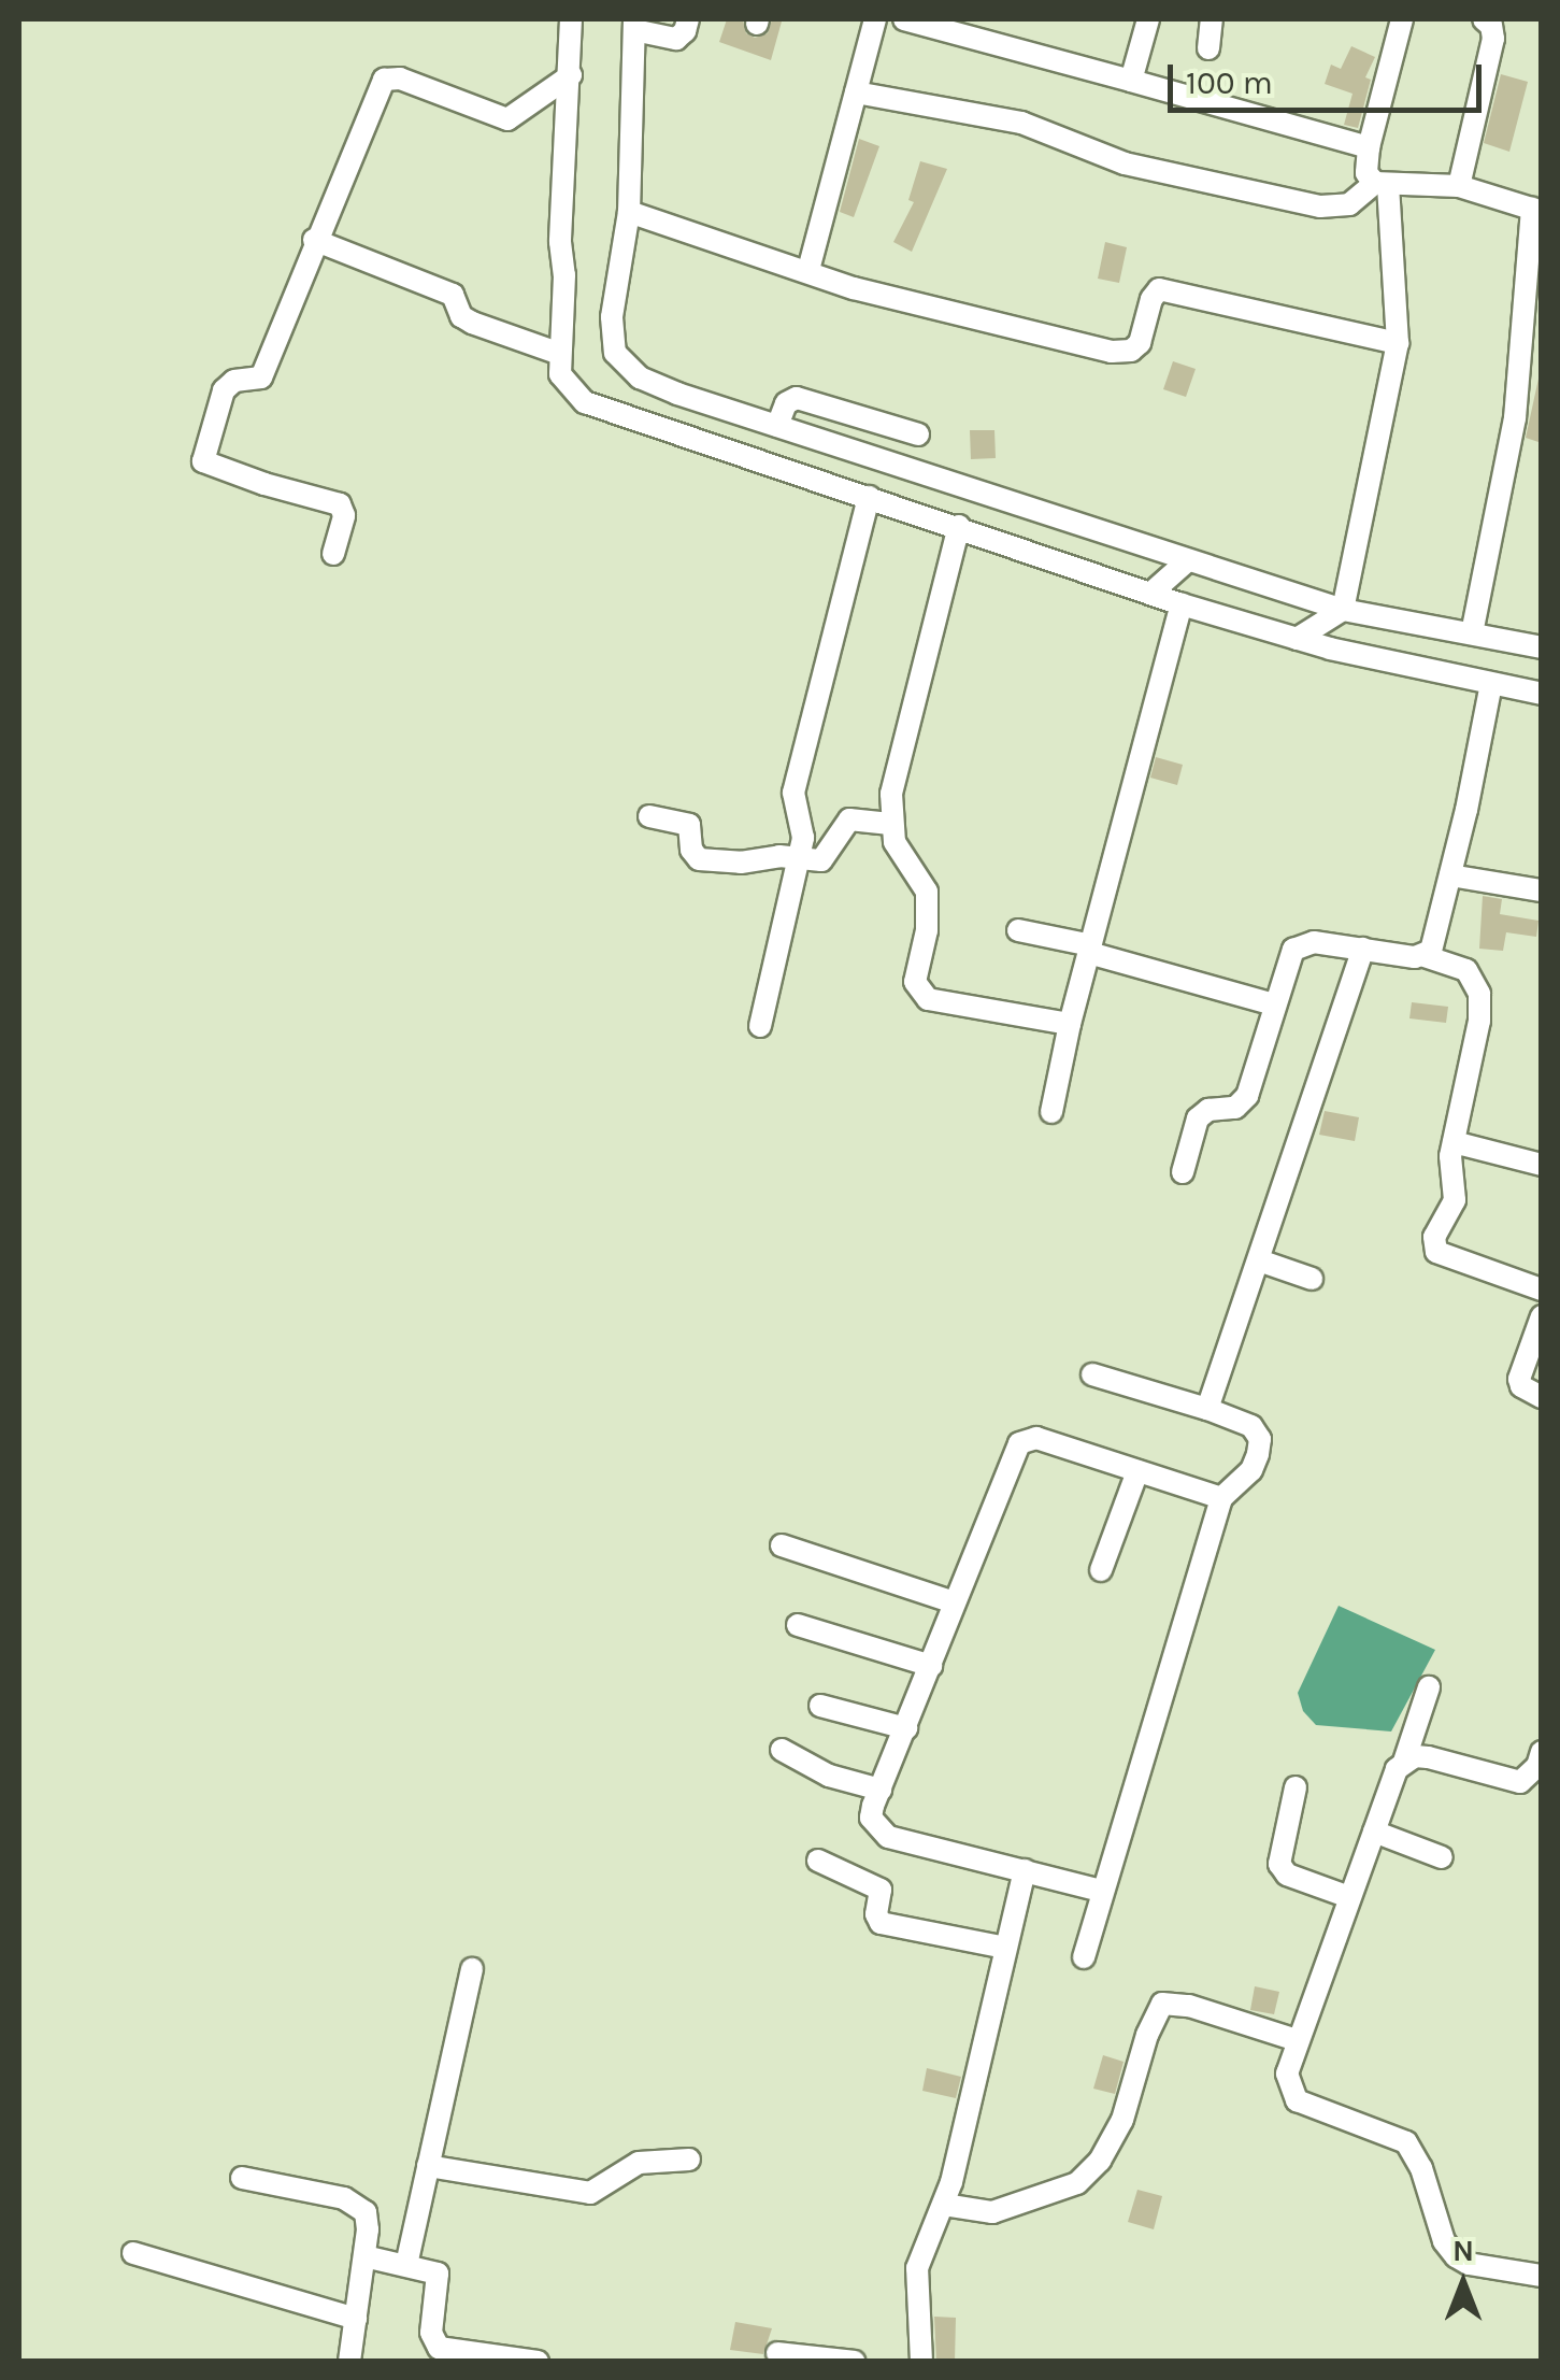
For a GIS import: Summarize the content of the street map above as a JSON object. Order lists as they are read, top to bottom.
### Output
{
  "scale_bar": "100 m",
  "north": "top"
}
